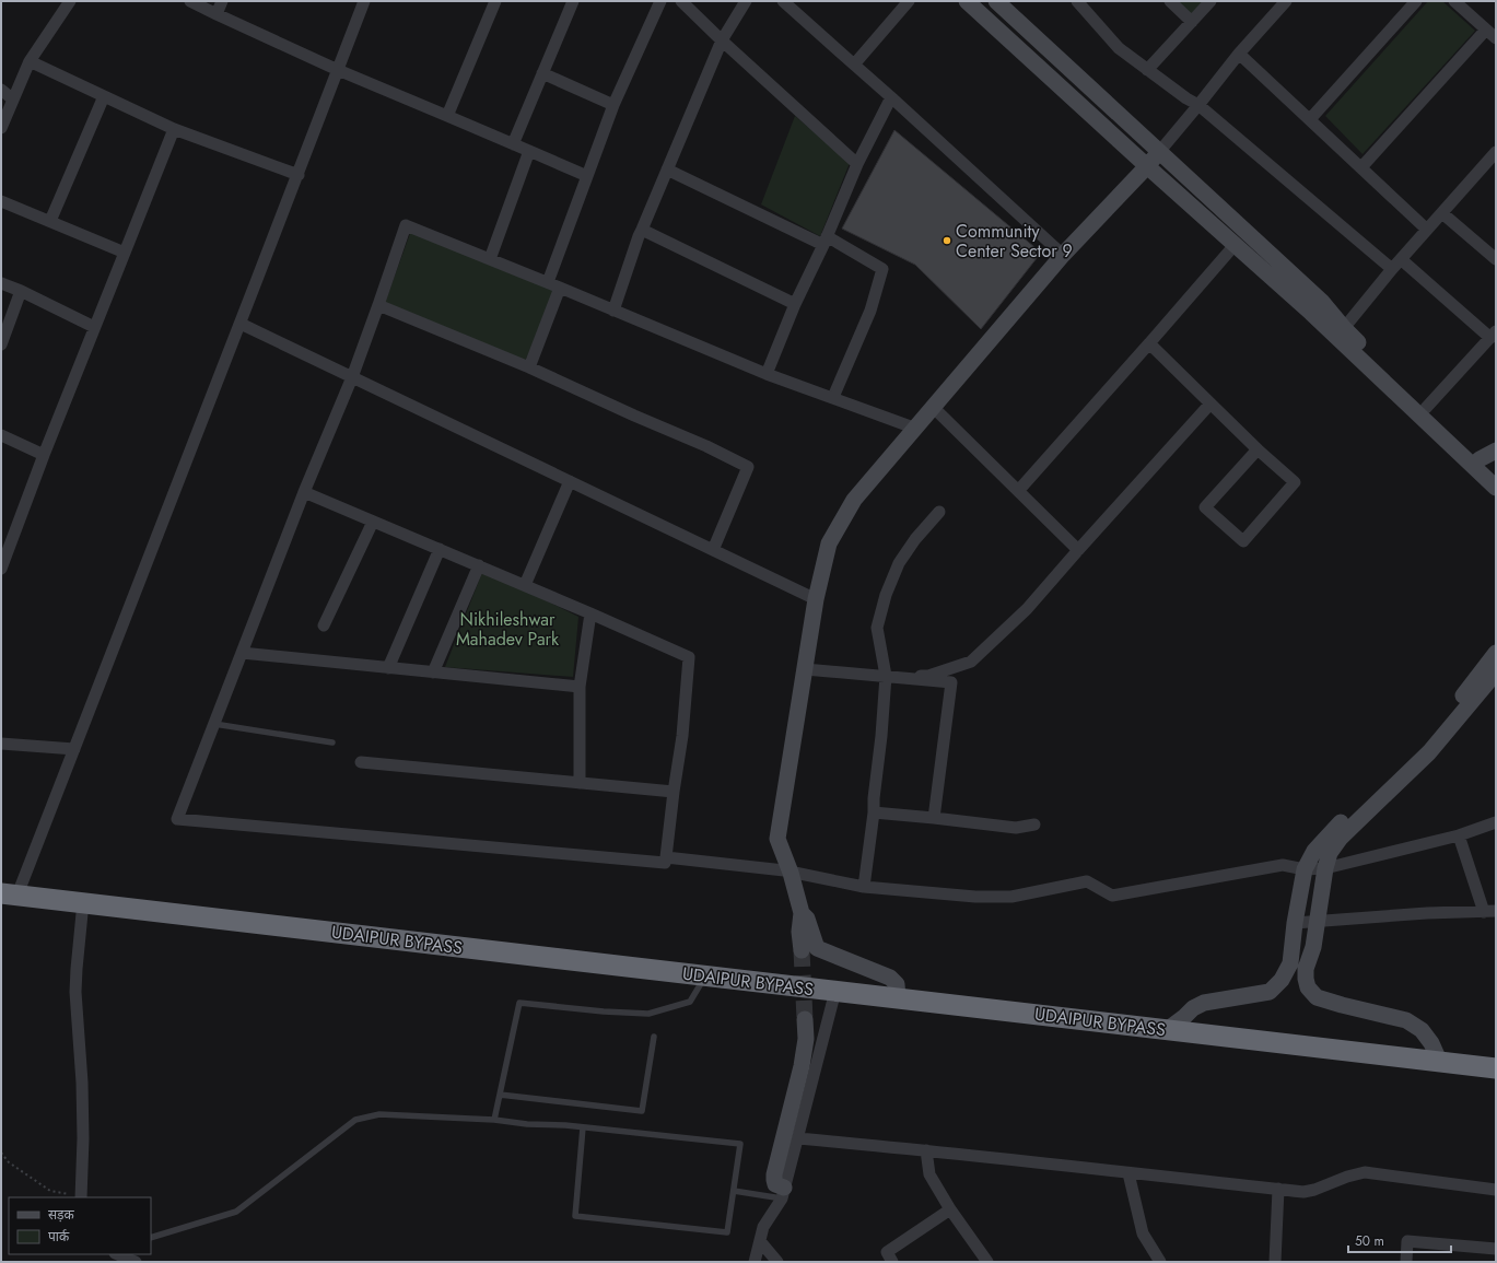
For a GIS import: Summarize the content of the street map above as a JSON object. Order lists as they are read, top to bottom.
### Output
{
  "streets": {
    "highway": ["UDAIPUR BYPASS"]
  },
  "parks": ["Nikhileshwar Mahadev Park"],
  "places": ["Community Center Sector 9"],
  "legend": ["सड़क", "पार्क"],
  "scale_bar": "50 m"
}
